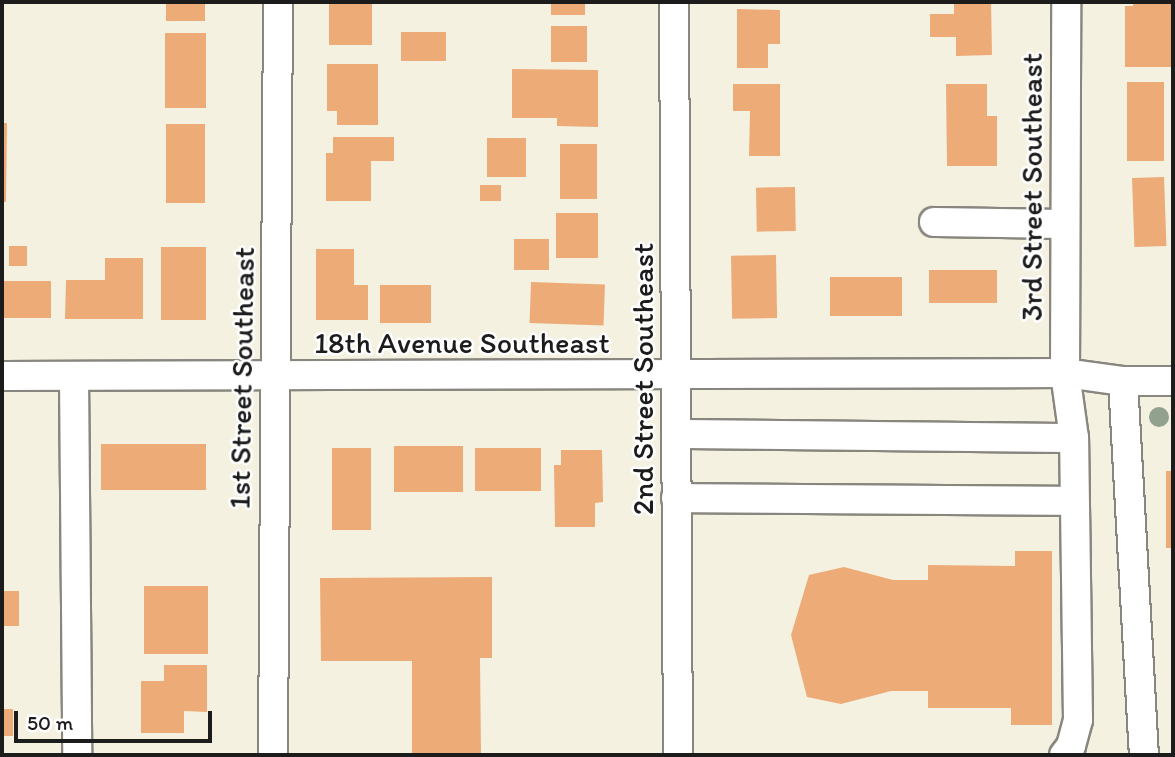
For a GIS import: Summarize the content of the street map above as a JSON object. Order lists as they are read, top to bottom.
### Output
{
  "streets": {
    "street": [
      "3rd Street Southeast",
      "18th Avenue Southeast",
      "1st Street Southeast",
      "2nd Street Southeast"
    ]
  },
  "crossings": [
    ["3rd Street Southeast", "18th Avenue Southeast"],
    ["18th Avenue Southeast", "1st Street Southeast"],
    ["18th Avenue Southeast", "2nd Street Southeast"]
  ],
  "scale_bar": "50 m"
}
